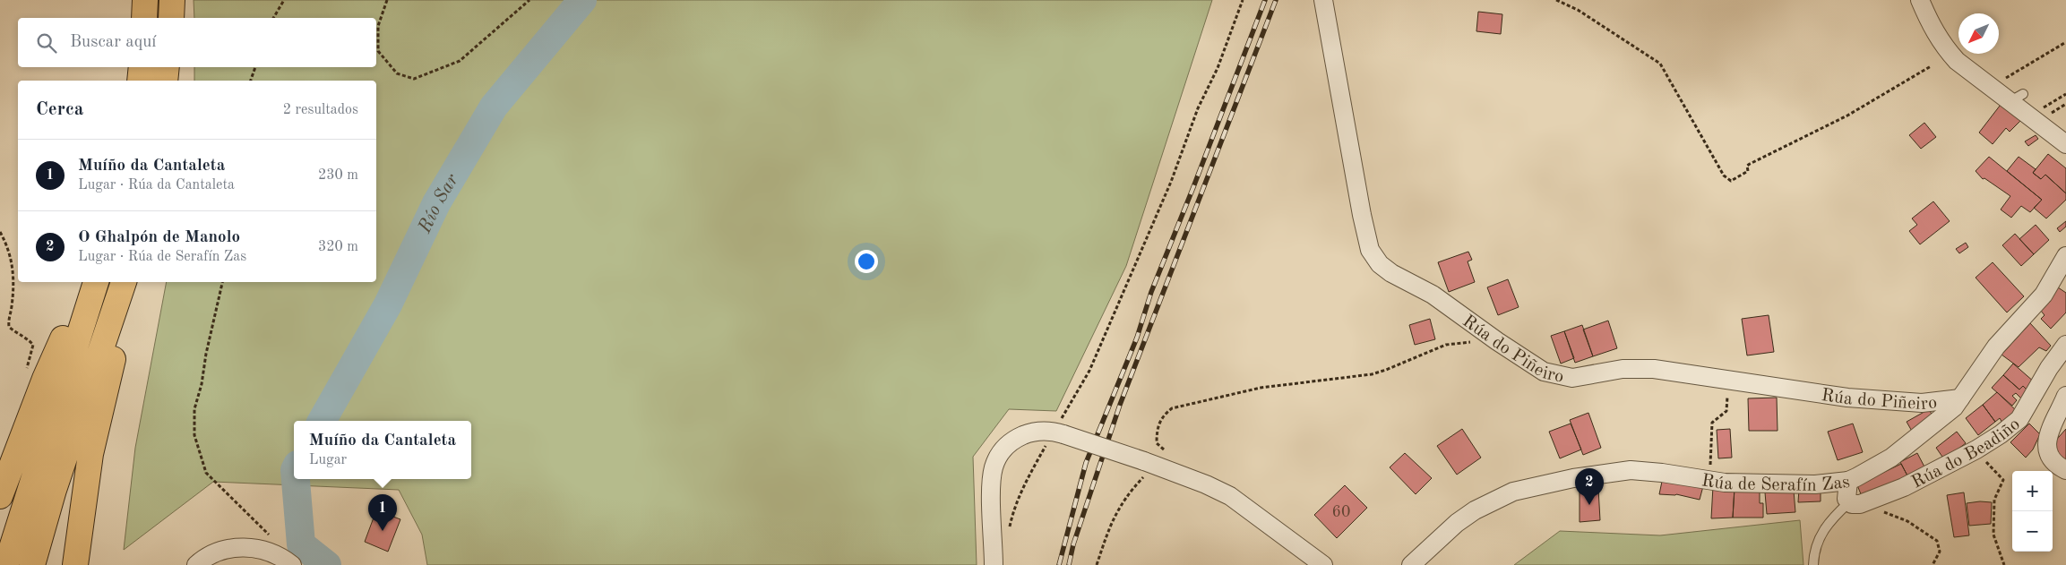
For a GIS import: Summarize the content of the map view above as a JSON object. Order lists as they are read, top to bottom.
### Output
{
  "streets": {
    "street": ["Rúa do Piñeiro", "Rúa do Beadiño", "Rúa de Serafín Zas"]
  },
  "crossings": [
    ["Rúa do Piñeiro", "Rúa de Serafín Zas"]
  ],
  "water": ["Río Sar"],
  "house_numbers": ["60"],
  "north": "bottom left",
  "page": {
    "search": "Buscar aquí",
    "heading": ["Cerca", "2 resultados"],
    "list": [
      {
        "mark": "1",
        "name": "Muíño da Cantaleta",
        "note": "Lugar · Rúa da Cantaleta",
        "value": "230 m"
      },
      {
        "mark": "2",
        "name": "O Ghalpón de Manolo",
        "note": "Lugar · Rúa de Serafín Zas",
        "value": "320 m"
      }
    ],
    "popup": ["Muíño da Cantaleta", "Lugar"],
    "pins": ["2", "1"],
    "map_buttons": ["+", "−"]
  }
}
